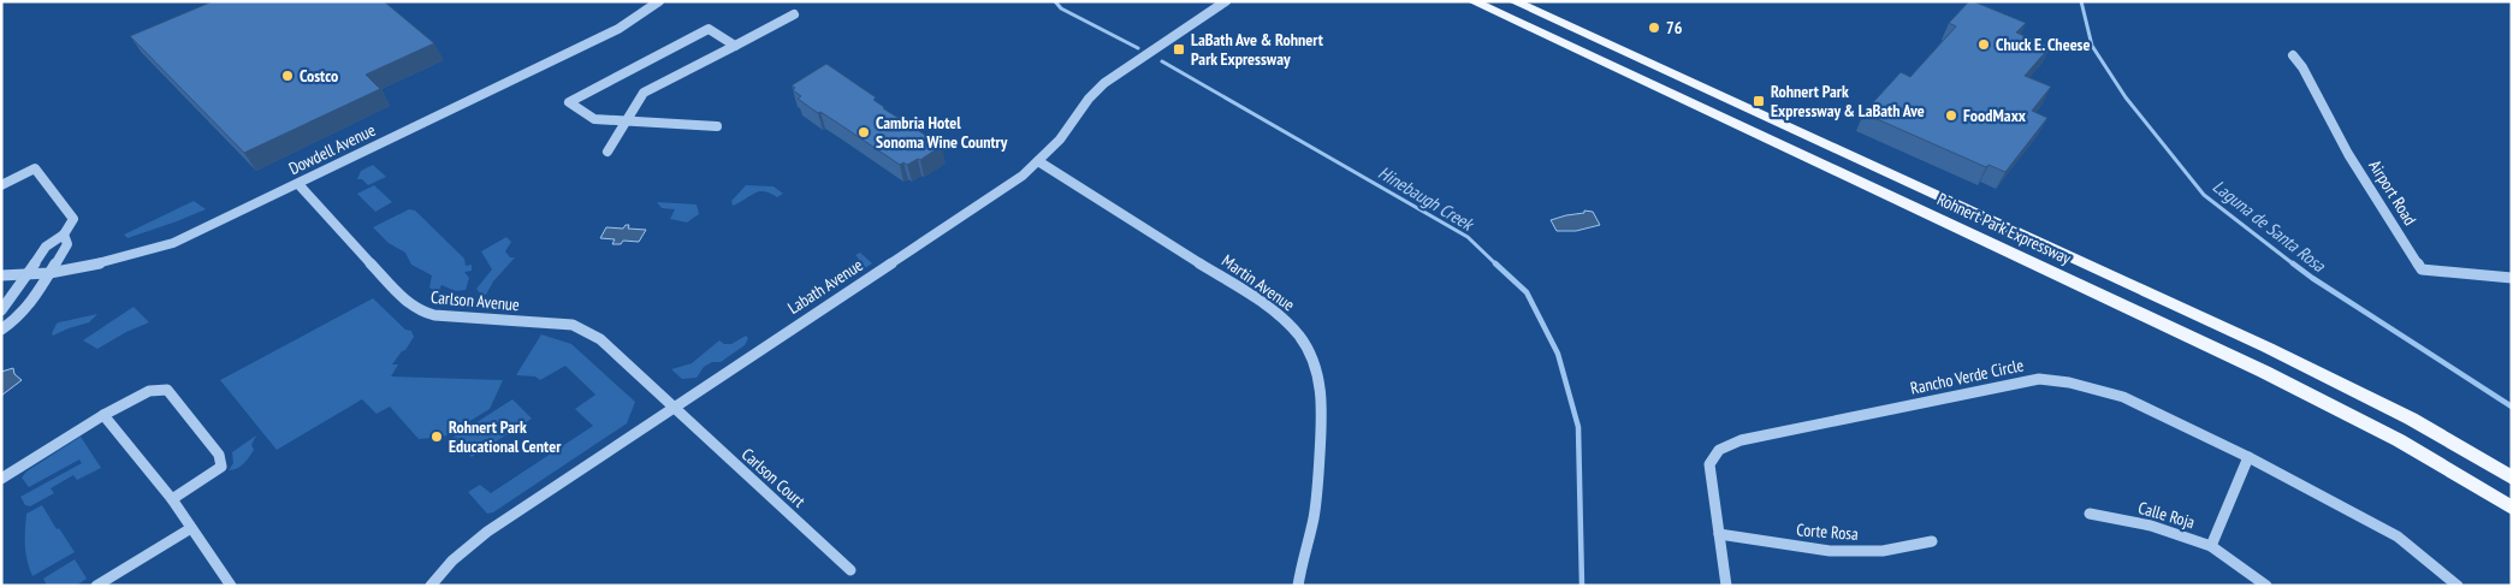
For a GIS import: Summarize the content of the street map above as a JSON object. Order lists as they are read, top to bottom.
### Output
{
  "streets": {
    "main road": ["Rohnert Park Expressway"],
    "street": [
      "Dowdell Avenue",
      "Airport Road",
      "Martin Avenue",
      "Labath Avenue",
      "Carlson Avenue",
      "Rancho Verde Circle",
      "Carlson Court",
      "Calle Roja",
      "Corte Rosa"
    ]
  },
  "crossings": [
    ["Dowdell Avenue", "Carlson Avenue"],
    ["Martin Avenue", "Labath Avenue"],
    ["Labath Avenue", "Carlson Avenue"],
    ["Labath Avenue", "Carlson Court"],
    ["Carlson Avenue", "Carlson Court"],
    ["Rancho Verde Circle", "Calle Roja"],
    ["Rancho Verde Circle", "Corte Rosa"]
  ],
  "water": ["Hinebaugh Creek", "Laguna de Santa Rosa"],
  "places": {
    "other": [
      "76",
      "Chuck E. Cheese",
      "Costco",
      "FoodMaxx",
      "Cambria Hotel Sonoma Wine Country",
      "Rohnert Park Educational Center"
    ],
    "transit": ["LaBath Ave & Rohnert Park Expressway", "Rohnert Park Expressway & LaBath Ave"]
  }
}
